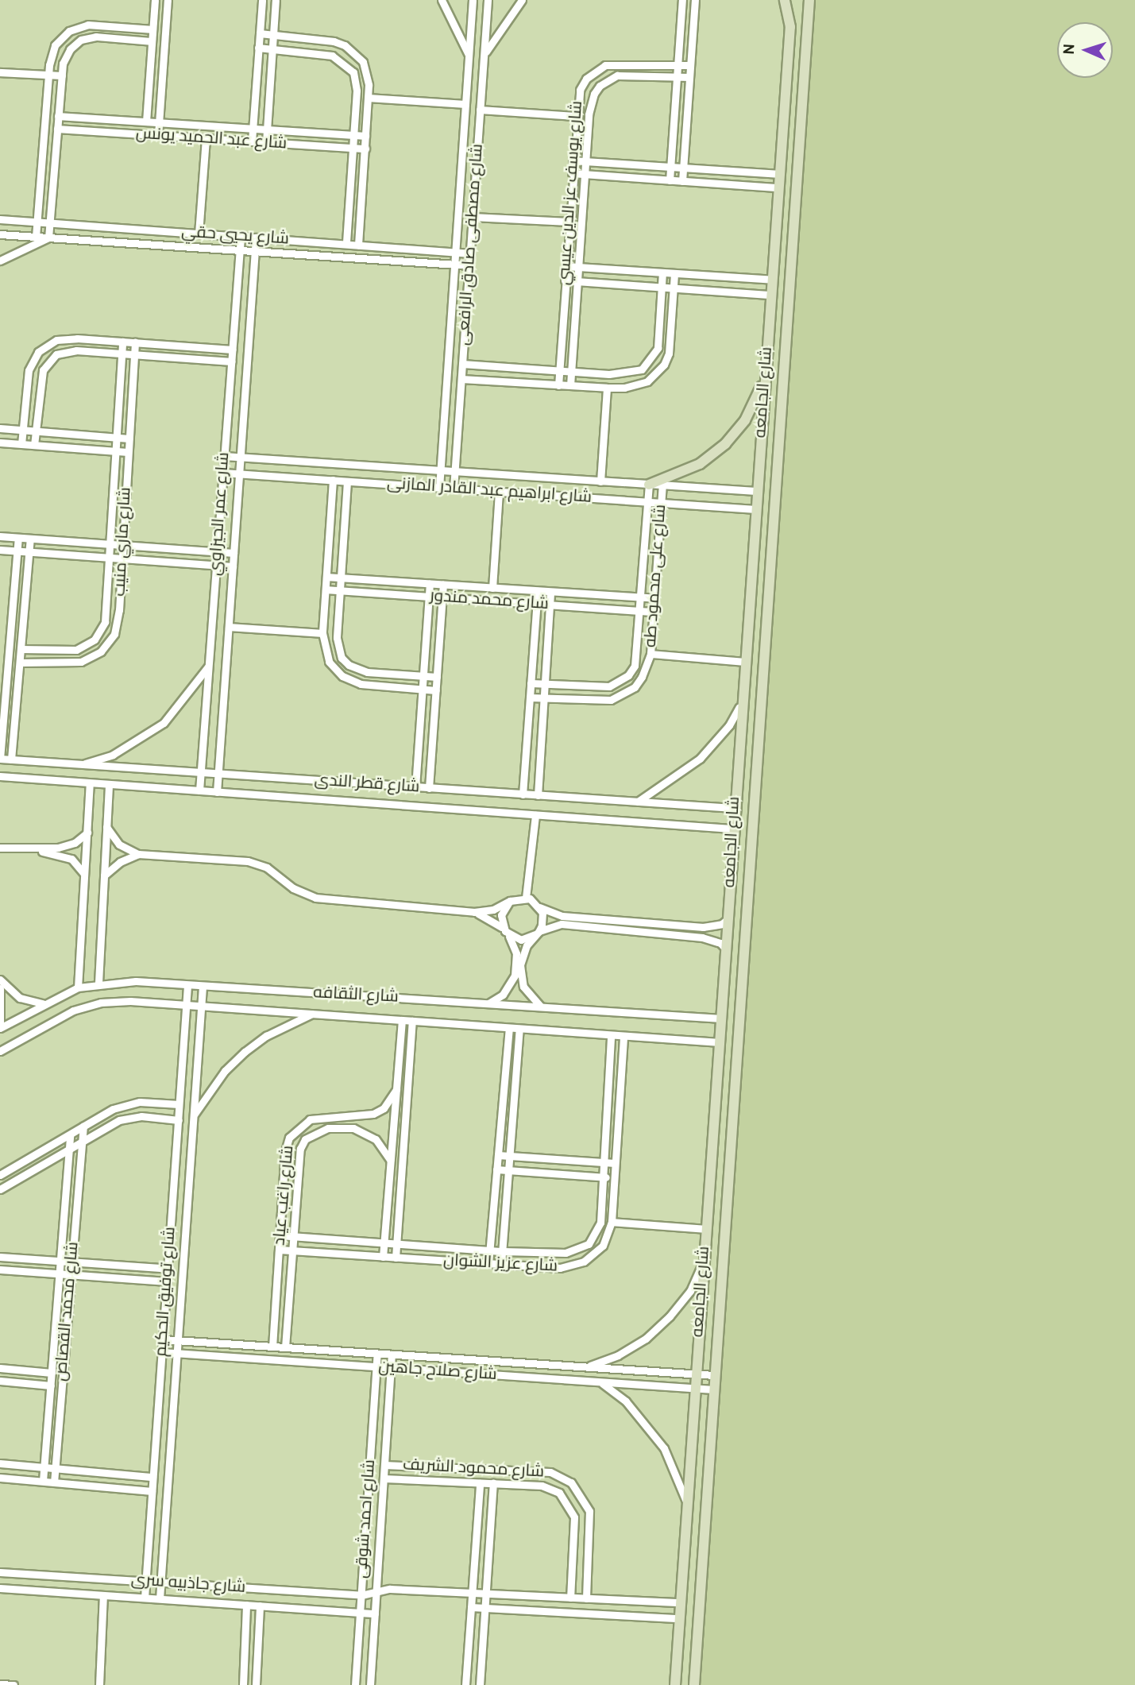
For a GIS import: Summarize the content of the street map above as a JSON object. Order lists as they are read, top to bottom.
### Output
{
  "streets": {
    "street": [
      "شارع عبد الحميد يونس",
      "شارع يوسف عز الدين عيسي",
      "شارع يحيي حقي",
      "شارع مصطفى صادق الرافعى",
      "شارع الجامعه",
      "شارع ابراهيم عبد القادر المازنى",
      "شارع عمر الجيزاوي",
      "شارع ماري منيب",
      "شارع على محمود طه",
      "شارع محمد مندور",
      "شارع قطر الندى",
      "شارع الثقافه",
      "شارع راغب عياد",
      "شارع عزيز الشوان",
      "شارع توفيق الحكيم",
      "شارع محمد القصاص",
      "شارع صلاح جاهين",
      "شارع محمود الشريف",
      "شارع احمد شوقى",
      "شارع جاذبيه سرى"
    ]
  },
  "crossings": [
    ["شارع يحيي حقي", "شارع مصطفى صادق الرافعى"],
    ["شارع يحيي حقي", "شارع عمر الجيزاوي"],
    ["شارع مصطفى صادق الرافعى", "شارع ابراهيم عبد القادر المازنى"],
    ["شارع الجامعه", "شارع ابراهيم عبد القادر المازنى"],
    ["شارع الجامعه", "شارع قطر الندى"],
    ["شارع الجامعه", "شارع الثقافه"],
    ["شارع الجامعه", "شارع صلاح جاهين"],
    ["شارع الجامعه", "شارع جاذبيه سرى"],
    ["شارع ابراهيم عبد القادر المازنى", "شارع عمر الجيزاوي"],
    ["شارع ابراهيم عبد القادر المازنى", "شارع على محمود طه"],
    ["شارع عمر الجيزاوي", "شارع قطر الندى"],
    ["شارع على محمود طه", "شارع محمد مندور"],
    ["شارع الثقافه", "شارع عزيز الشوان"],
    ["شارع الثقافه", "شارع توفيق الحكيم"],
    ["شارع راغب عياد", "شارع عزيز الشوان"],
    ["شارع راغب عياد", "شارع صلاح جاهين"],
    ["شارع توفيق الحكيم", "شارع صلاح جاهين"],
    ["شارع توفيق الحكيم", "شارع جاذبيه سرى"],
    ["شارع صلاح جاهين", "شارع احمد شوقى"],
    ["شارع محمود الشريف", "شارع احمد شوقى"],
    ["شارع محمود الشريف", "شارع جاذبيه سرى"],
    ["شارع احمد شوقى", "شارع جاذبيه سرى"]
  ],
  "north": "left"
}
